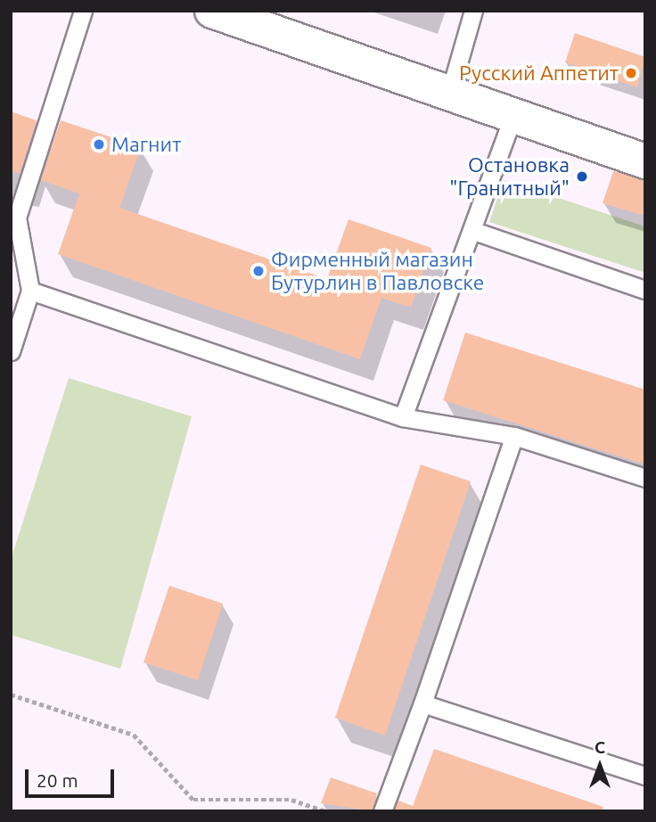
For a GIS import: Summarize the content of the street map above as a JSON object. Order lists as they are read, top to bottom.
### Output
{
  "places": [
    "Русский Аппетит",
    "Магнит",
    "Остановка \"Гранитный\"",
    "Фирменный магазин Бутурлин в Павловске"
  ],
  "scale_bar": "20 m",
  "north": "top"
}
